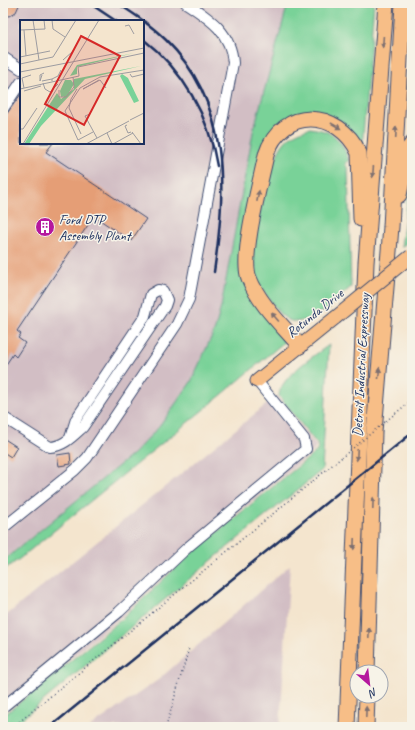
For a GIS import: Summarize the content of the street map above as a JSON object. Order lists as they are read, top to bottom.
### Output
{
  "streets": {
    "highway": ["Detroit Industrial Expressway"],
    "main road": ["Rotunda Drive"]
  },
  "places": {
    "building": ["Ford DTP Assembly Plant"]
  },
  "north": "bottom right"
}
